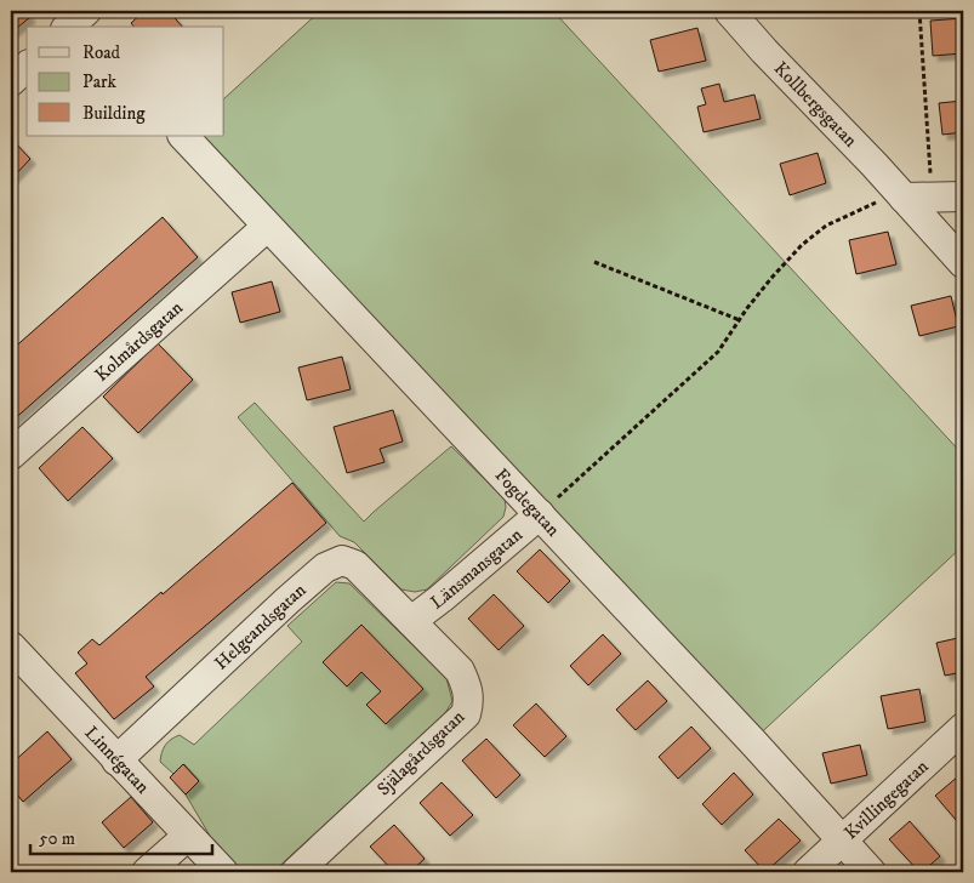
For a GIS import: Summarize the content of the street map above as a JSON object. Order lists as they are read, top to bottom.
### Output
{
  "streets": {
    "street": [
      "Kollbergsgatan",
      "Kolmårdsgatan",
      "Fogdegatan",
      "Länsmansgatan",
      "Helgeandsgatan",
      "Själagårdsgatan",
      "Linnégatan",
      "Kvillingegatan"
    ]
  },
  "crossings": [
    ["Kolmårdsgatan", "Fogdegatan"],
    ["Fogdegatan", "Länsmansgatan"],
    ["Fogdegatan", "Kvillingegatan"],
    ["Länsmansgatan", "Helgeandsgatan"],
    ["Länsmansgatan", "Själagårdsgatan"],
    ["Helgeandsgatan", "Själagårdsgatan"],
    ["Helgeandsgatan", "Linnégatan"]
  ],
  "legend": ["Road", "Park", "Building"],
  "scale_bar": "50 m"
}
